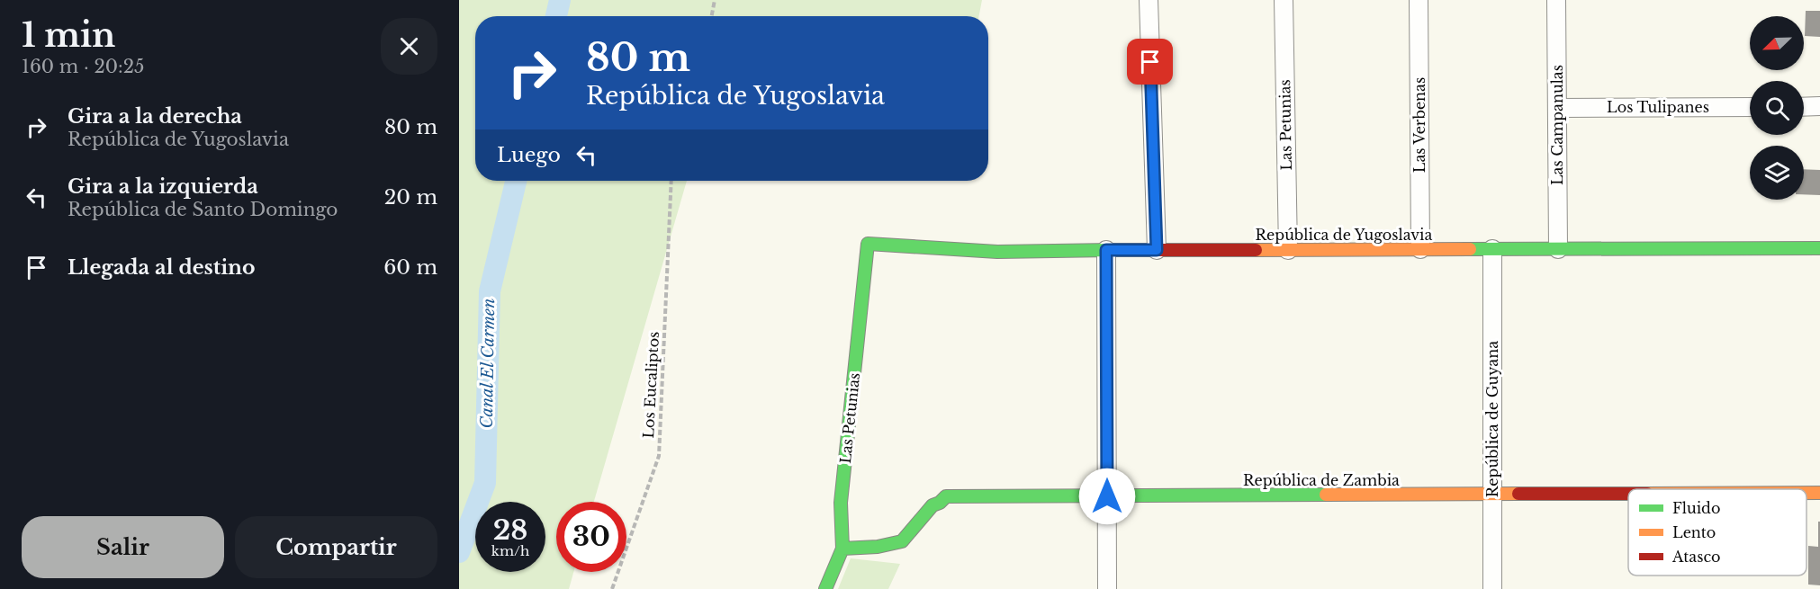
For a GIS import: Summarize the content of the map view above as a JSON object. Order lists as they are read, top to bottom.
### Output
{
  "streets": {
    "street": [
      "Los Tulipanes",
      "Las Petunias",
      "Las Verbenas",
      "Las Campanulas",
      "República de Yugoslavia",
      "República de Guyana",
      "República de Zambia"
    ],
    "path": ["Los Eucaliptos"]
  },
  "crossings": [
    ["Los Tulipanes", "Las Campanulas"],
    ["Las Petunias", "República de Yugoslavia"],
    ["Las Petunias", "República de Zambia"],
    ["Las Verbenas", "República de Yugoslavia"],
    ["Las Campanulas", "República de Yugoslavia"],
    ["República de Yugoslavia", "República de Guyana"],
    ["República de Guyana", "República de Zambia"]
  ],
  "water": ["Canal El Carmen"],
  "legend": ["Fluido", "Lento", "Atasco"],
  "north": "bottom left",
  "page": {
    "heading": ["1 min", "160 m · 20:25"],
    "turn": ["80 m", "República de Yugoslavia"],
    "list": [
      {
        "name": "Gira a la derecha",
        "note": "República de Yugoslavia",
        "value": "80 m"
      },
      {
        "name": "Gira a la izquierda",
        "note": "República de Santo Domingo",
        "value": "20 m"
      },
      {
        "name": "Llegada al destino",
        "value": "60 m"
      }
    ],
    "then": "Luego",
    "speed": "28 km/h",
    "limit": "30",
    "buttons": ["Salir", "Compartir"]
  }
}
